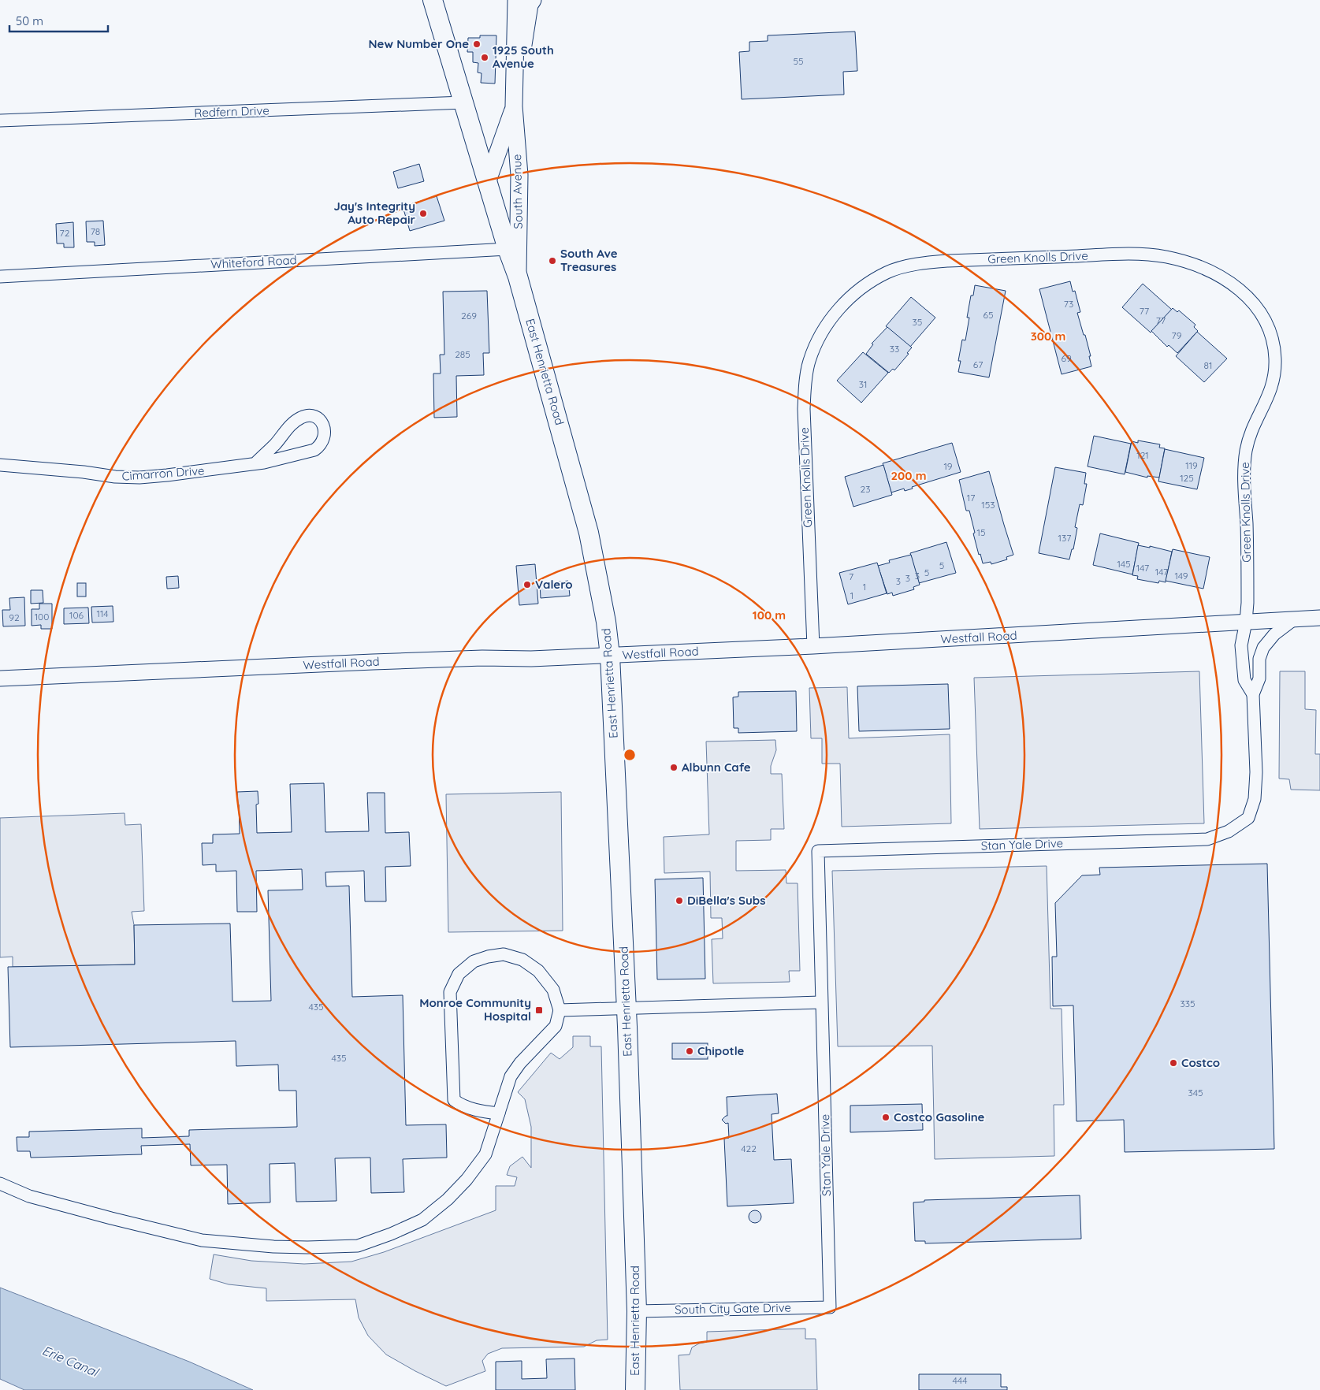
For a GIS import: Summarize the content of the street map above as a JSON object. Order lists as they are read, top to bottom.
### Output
{
  "streets": {
    "main road": ["South Avenue", "East Henrietta Road"],
    "street": [
      "Redfern Drive",
      "Green Knolls Drive",
      "Whiteford Road",
      "Cimarron Drive",
      "Westfall Road",
      "Stan Yale Drive",
      "South City Gate Drive"
    ]
  },
  "crossings": [
    ["Redfern Drive", "East Henrietta Road"],
    ["South Avenue", "East Henrietta Road"],
    ["Green Knolls Drive", "Westfall Road"],
    ["Green Knolls Drive", "Stan Yale Drive"],
    ["Whiteford Road", "East Henrietta Road"],
    ["East Henrietta Road", "Westfall Road"],
    ["East Henrietta Road", "South City Gate Drive"],
    ["Westfall Road", "Stan Yale Drive"],
    ["Stan Yale Drive", "South City Gate Drive"]
  ],
  "water": ["Erie Canal"],
  "places": {
    "other": [
      "New Number One",
      "1925 South Avenue",
      "Jay's Integrity Auto Repair",
      "South Ave Treasures",
      "Valero",
      "Albunn Cafe",
      "DiBella's Subs",
      "Chipotle",
      "Costco",
      "Costco Gasoline"
    ],
    "transit": ["Monroe Community Hospital"]
  },
  "house_numbers": [
    "55",
    "78",
    "72",
    "73",
    "77",
    "65",
    "269",
    "77",
    "35",
    "79",
    "33",
    "285",
    "69",
    "67",
    "81",
    "31",
    "121",
    "119",
    "19",
    "125",
    "23",
    "17",
    "153",
    "15",
    "137",
    "145",
    "5",
    "147",
    "147",
    "5",
    "3",
    "149",
    "7",
    "3",
    "3",
    "1",
    "1",
    "114",
    "106",
    "100",
    "92",
    "335",
    "435",
    "435",
    "345",
    "422",
    "444"
  ],
  "scale_bar": "50 m",
  "rings": ["300 m", "200 m", "100 m"]
}
